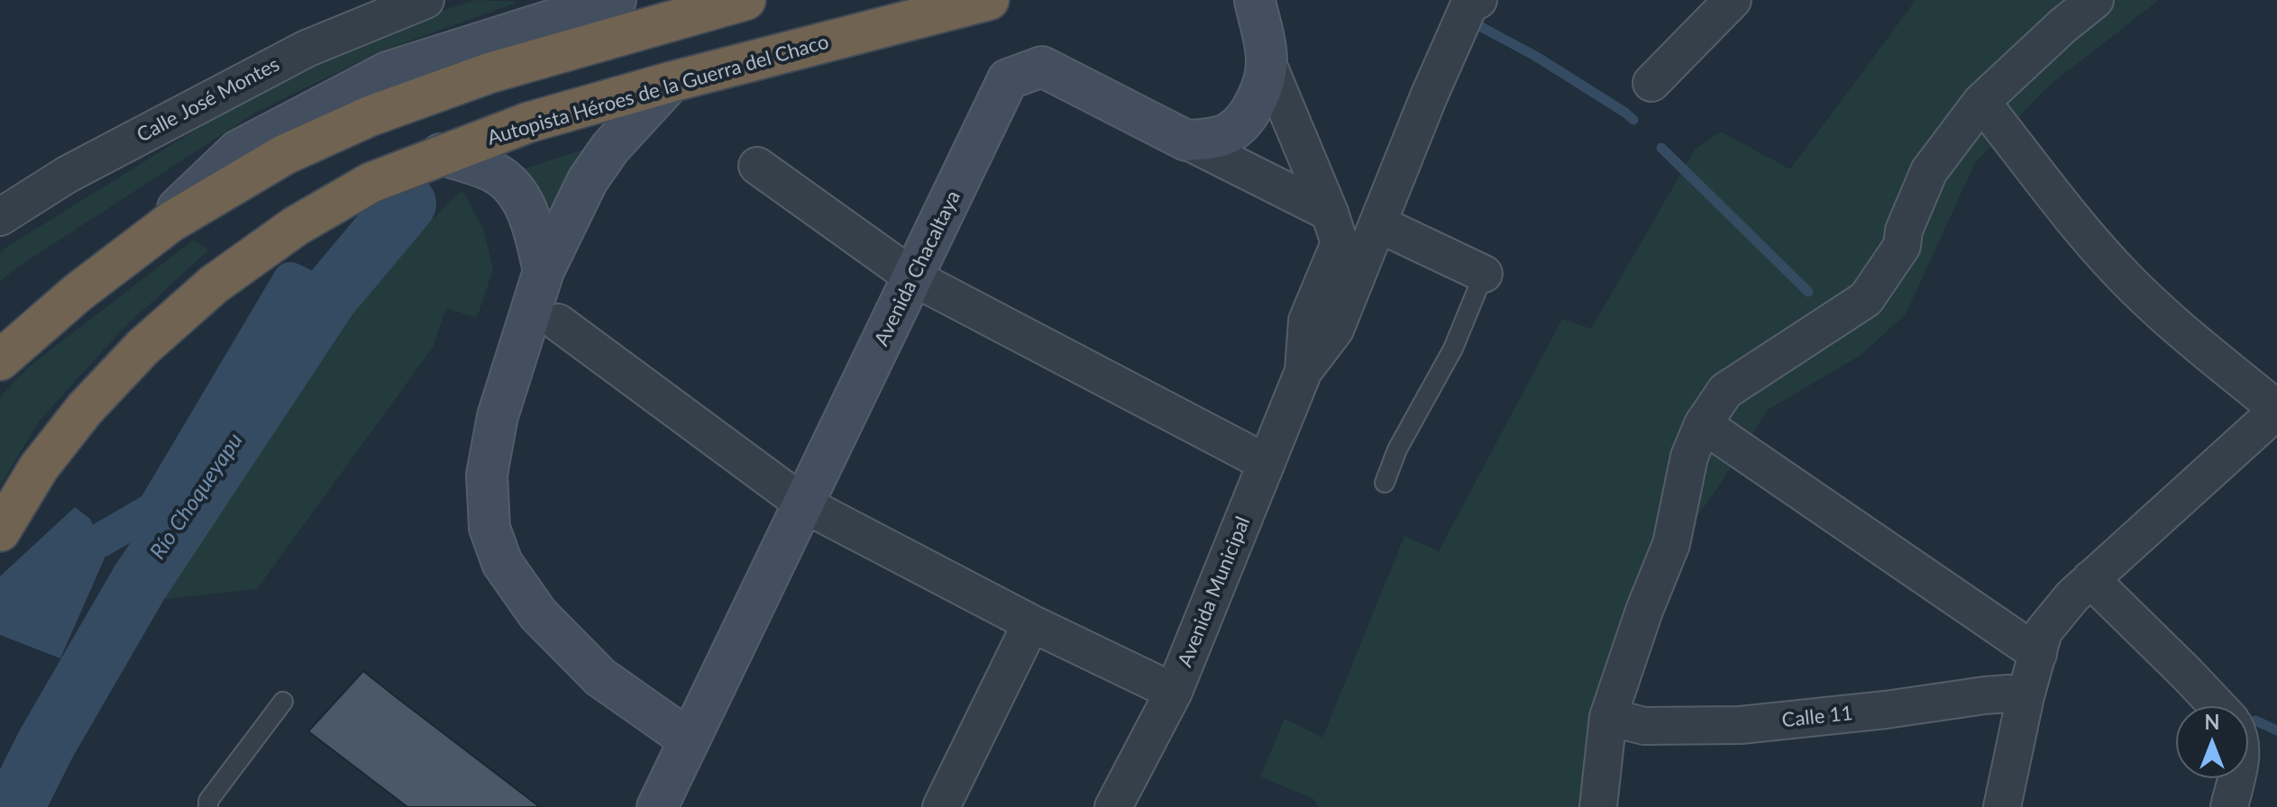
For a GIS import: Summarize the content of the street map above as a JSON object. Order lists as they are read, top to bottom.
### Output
{
  "streets": {
    "highway": ["Autopista Héroes de la Guerra del Chaco"],
    "street": [
      "Calle José Montes",
      "Avenida Chacaltaya",
      "Avenida Municipal",
      "Calle 11"
    ]
  },
  "water": ["Río Choqueyapu"],
  "north": "top"
}
